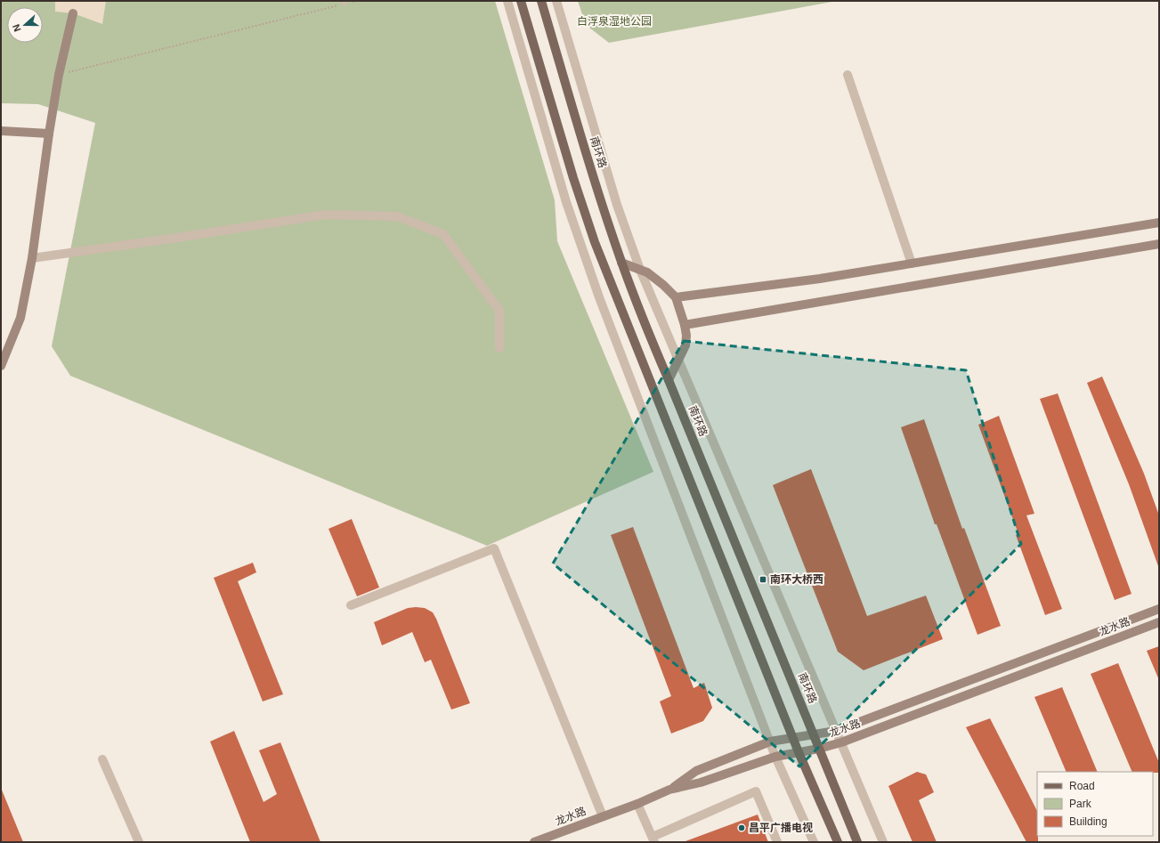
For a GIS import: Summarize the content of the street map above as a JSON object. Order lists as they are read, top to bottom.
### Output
{
  "streets": {
    "main road": ["南环路"],
    "street": ["龙水路"]
  },
  "crossings": [
    ["南环路", "龙水路"]
  ],
  "parks": ["白浮泉湿地公园"],
  "places": {
    "transit": ["南环大桥西"],
    "other": ["昌平广播电视"]
  },
  "legend": ["Road", "Park", "Building"],
  "north": "left"
}
